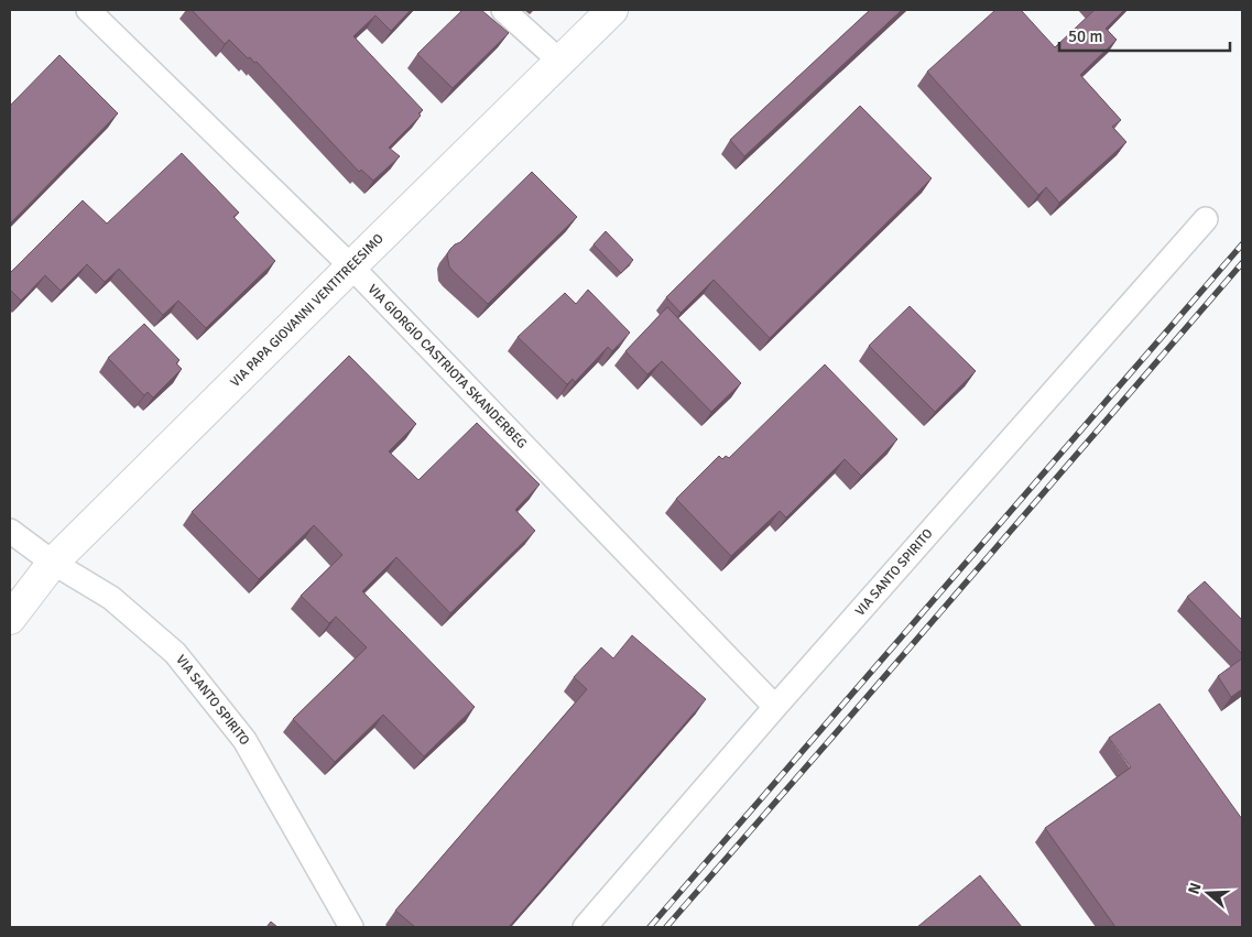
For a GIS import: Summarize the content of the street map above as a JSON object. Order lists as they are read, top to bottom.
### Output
{
  "streets": {
    "street": ["VIA PAPA GIOVANNI VENTITREESIMO", "VIA GIORGIO CASTRIOTA SKANDERBEG", "VIA SANTO SPIRITO"]
  },
  "crossings": [
    ["VIA PAPA GIOVANNI VENTITREESIMO", "VIA GIORGIO CASTRIOTA SKANDERBEG"],
    ["VIA PAPA GIOVANNI VENTITREESIMO", "VIA SANTO SPIRITO"],
    ["VIA GIORGIO CASTRIOTA SKANDERBEG", "VIA SANTO SPIRITO"]
  ],
  "scale_bar": "50 m",
  "north": "left"
}
